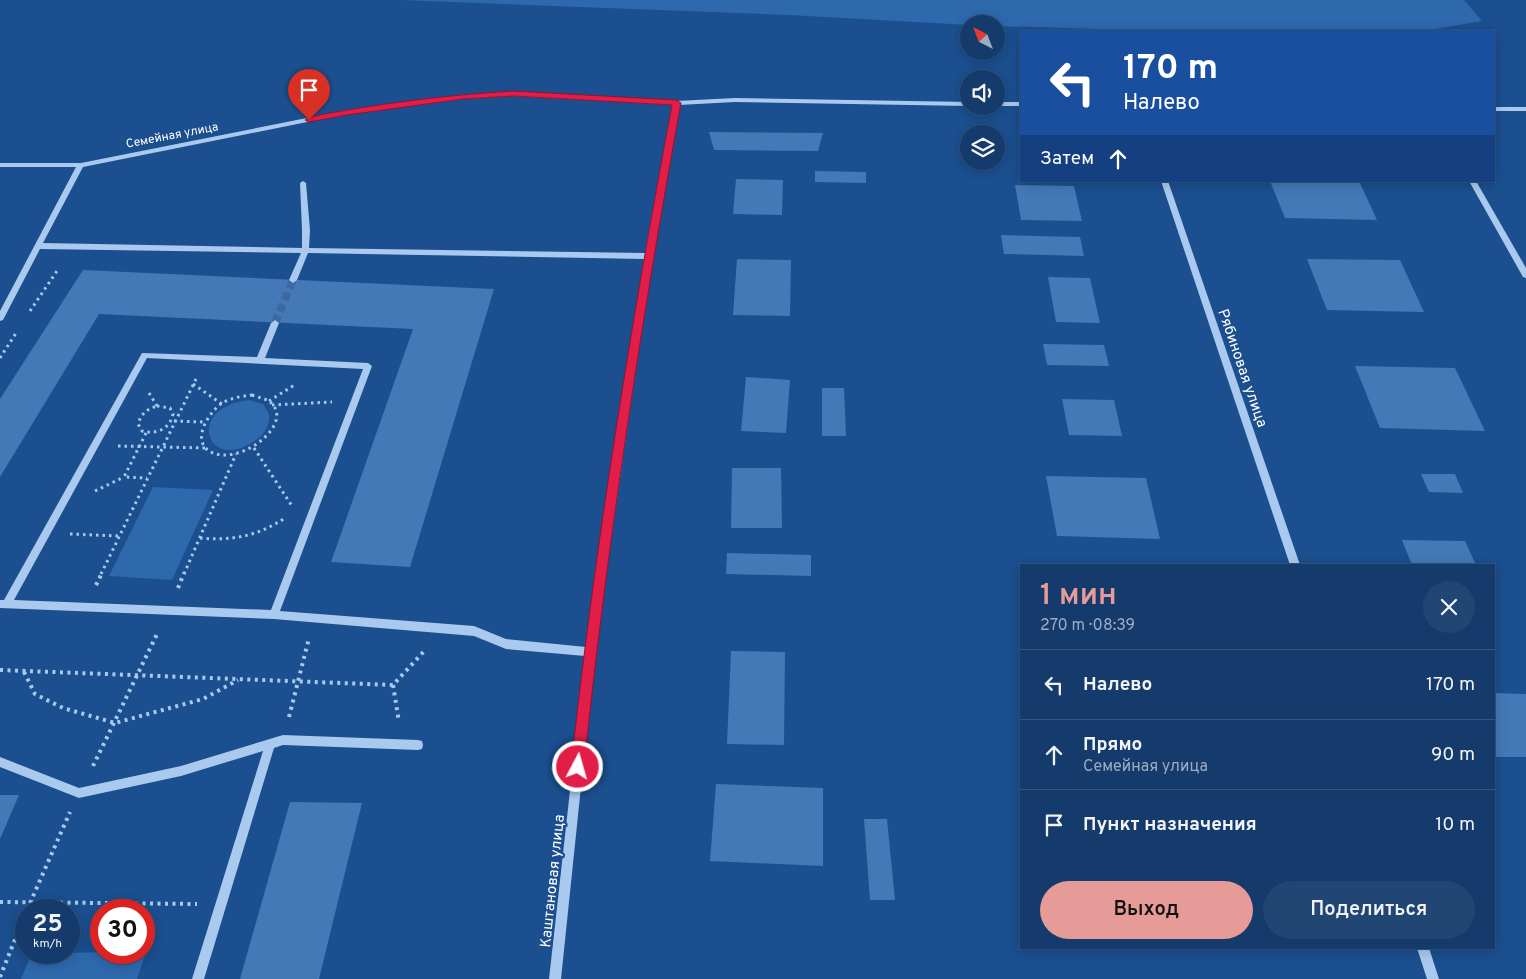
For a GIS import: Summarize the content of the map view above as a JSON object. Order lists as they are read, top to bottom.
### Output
{
  "streets": {
    "street": ["Семейная улица", "Рябиновая улица", "Каштановая улица"]
  },
  "north": "top left",
  "page": {
    "turn": ["170 m", "Налево"],
    "then": "Затем",
    "heading": ["1 мин", "270 m · 08:39"],
    "list": [
      {
        "name": "Налево",
        "value": "170 m"
      },
      {
        "name": "Прямо",
        "note": "Семейная улица",
        "value": "90 m"
      },
      {
        "name": "Пункт назначения",
        "value": "10 m"
      }
    ],
    "buttons": ["Выход", "Поделиться"],
    "speed": "25 km/h",
    "limit": "30"
  }
}
